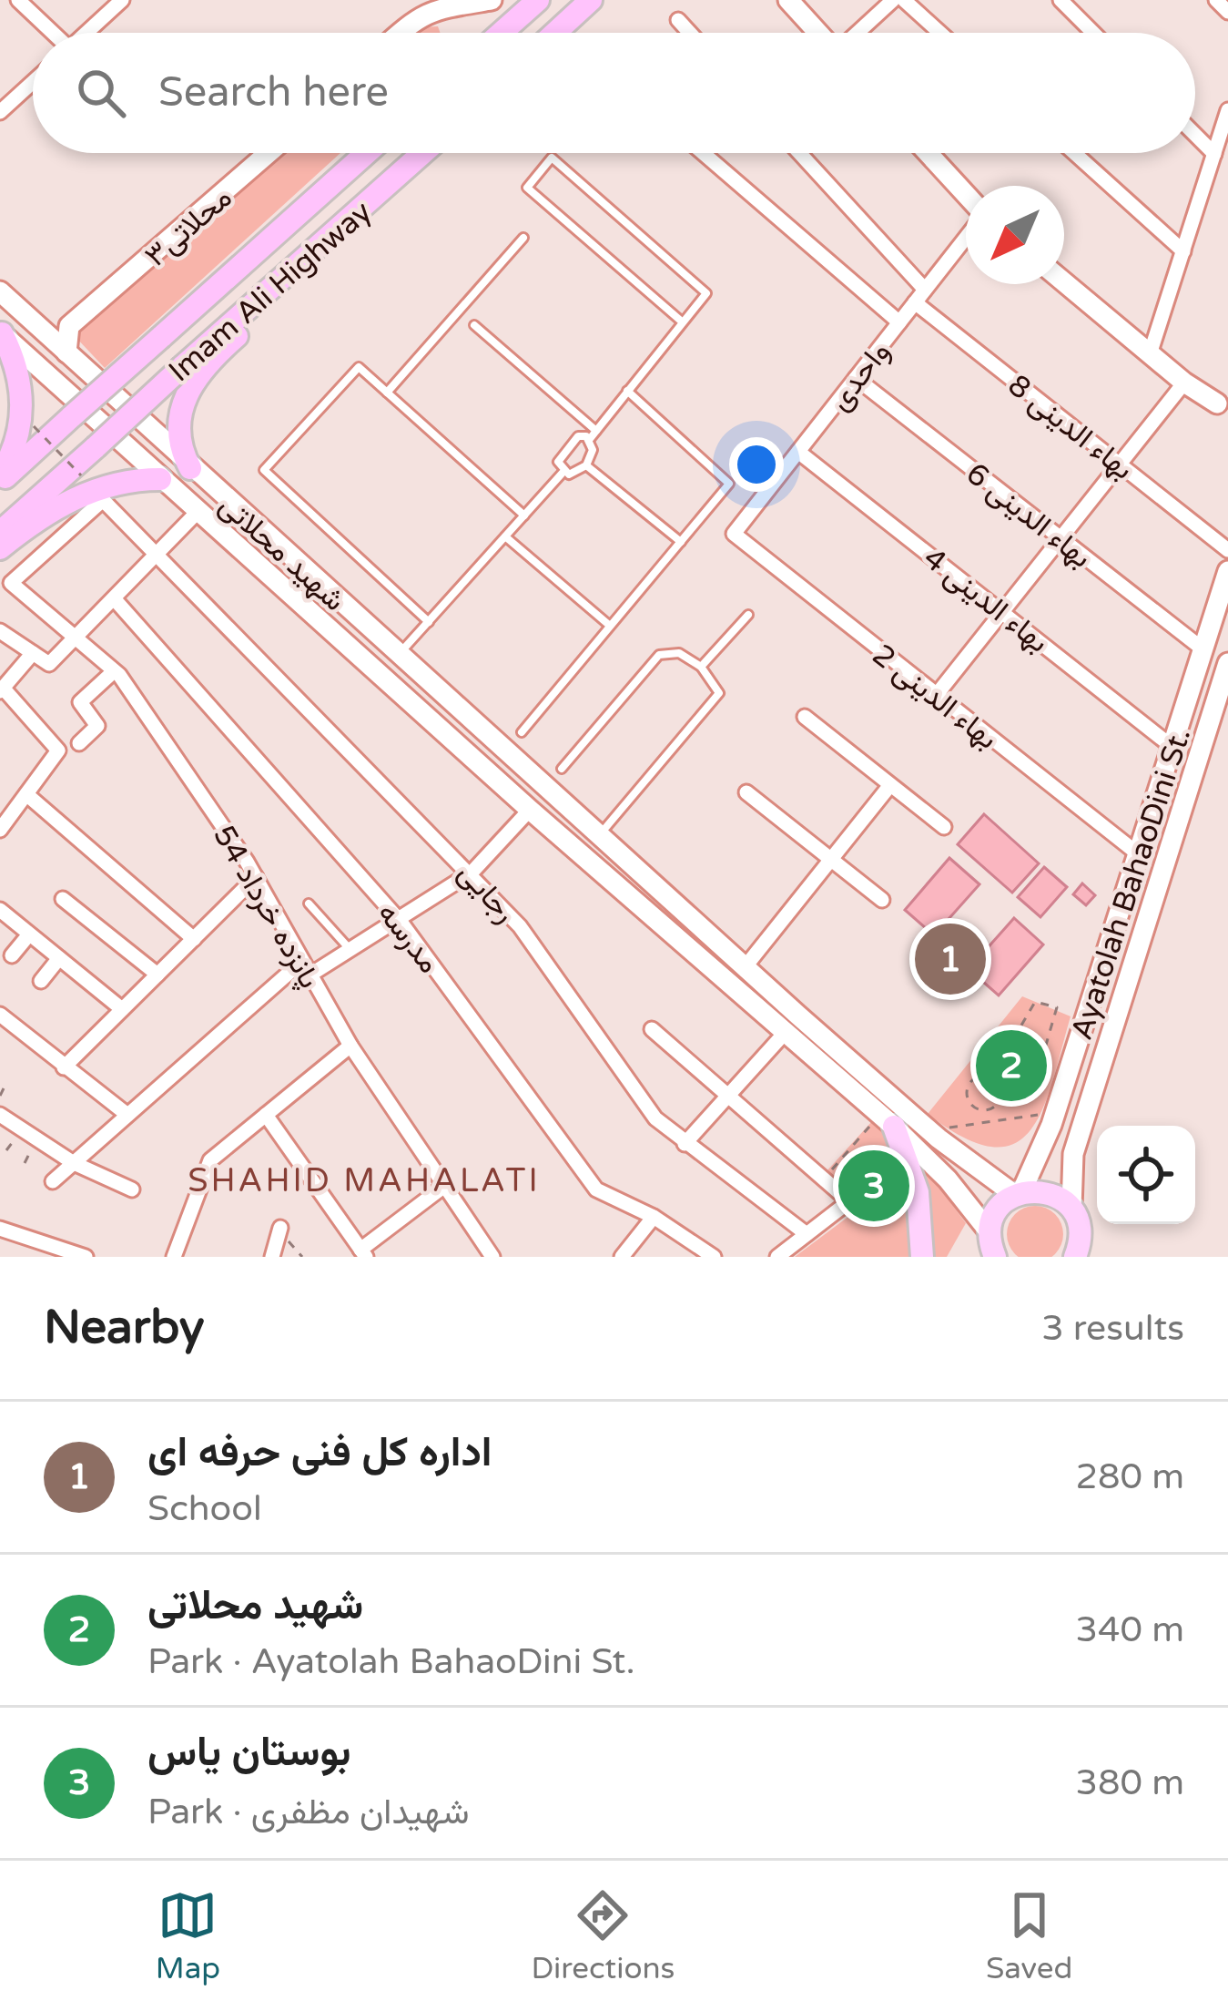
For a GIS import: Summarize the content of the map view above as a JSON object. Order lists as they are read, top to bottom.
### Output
{
  "streets": {
    "highway": ["Imam Ali Highway"],
    "main road": ["محلاتی۳", "شهید محلاتی", "Ayatolah BahaoDini St."],
    "street": [
      "واحدی",
      "بهاء الدینی 8",
      "بهاء الدینی 6",
      "بهاء الدینی 4",
      "بهاء الدینی 2",
      "رجایی",
      "پانزده خرداد 54",
      "مدرسه"
    ]
  },
  "crossings": [
    ["واحدی", "بهاء الدینی 8"],
    ["واحدی", "بهاء الدینی 6"],
    ["واحدی", "بهاء الدینی 4"],
    ["واحدی", "بهاء الدینی 2"],
    ["بهاء الدینی 6", "Ayatolah BahaoDini St."],
    ["شهید محلاتی", "Ayatolah BahaoDini St."],
    ["بهاء الدینی 4", "Ayatolah BahaoDini St."],
    ["بهاء الدینی 2", "Ayatolah BahaoDini St."],
    ["رجایی", "پانزده خرداد 54"]
  ],
  "districts": ["SHAHID MAHALATI"],
  "north": "bottom left",
  "page": {
    "search": "Search here",
    "pins": ["1", "2", "3"],
    "heading": ["Nearby", "3 results"],
    "list": [
      {
        "mark": "1",
        "name": "اداره کل فنی حرفه ای",
        "note": "School",
        "value": "280 m"
      },
      {
        "mark": "2",
        "name": "شهید محلاتی",
        "note": "Park · Ayatolah BahaoDini St.",
        "value": "340 m"
      },
      {
        "mark": "3",
        "name": "بوستان یاس",
        "note": "Park · شهیدان مظفری",
        "value": "380 m"
      }
    ],
    "nav": ["Map", "Directions", "Saved"]
  }
}
